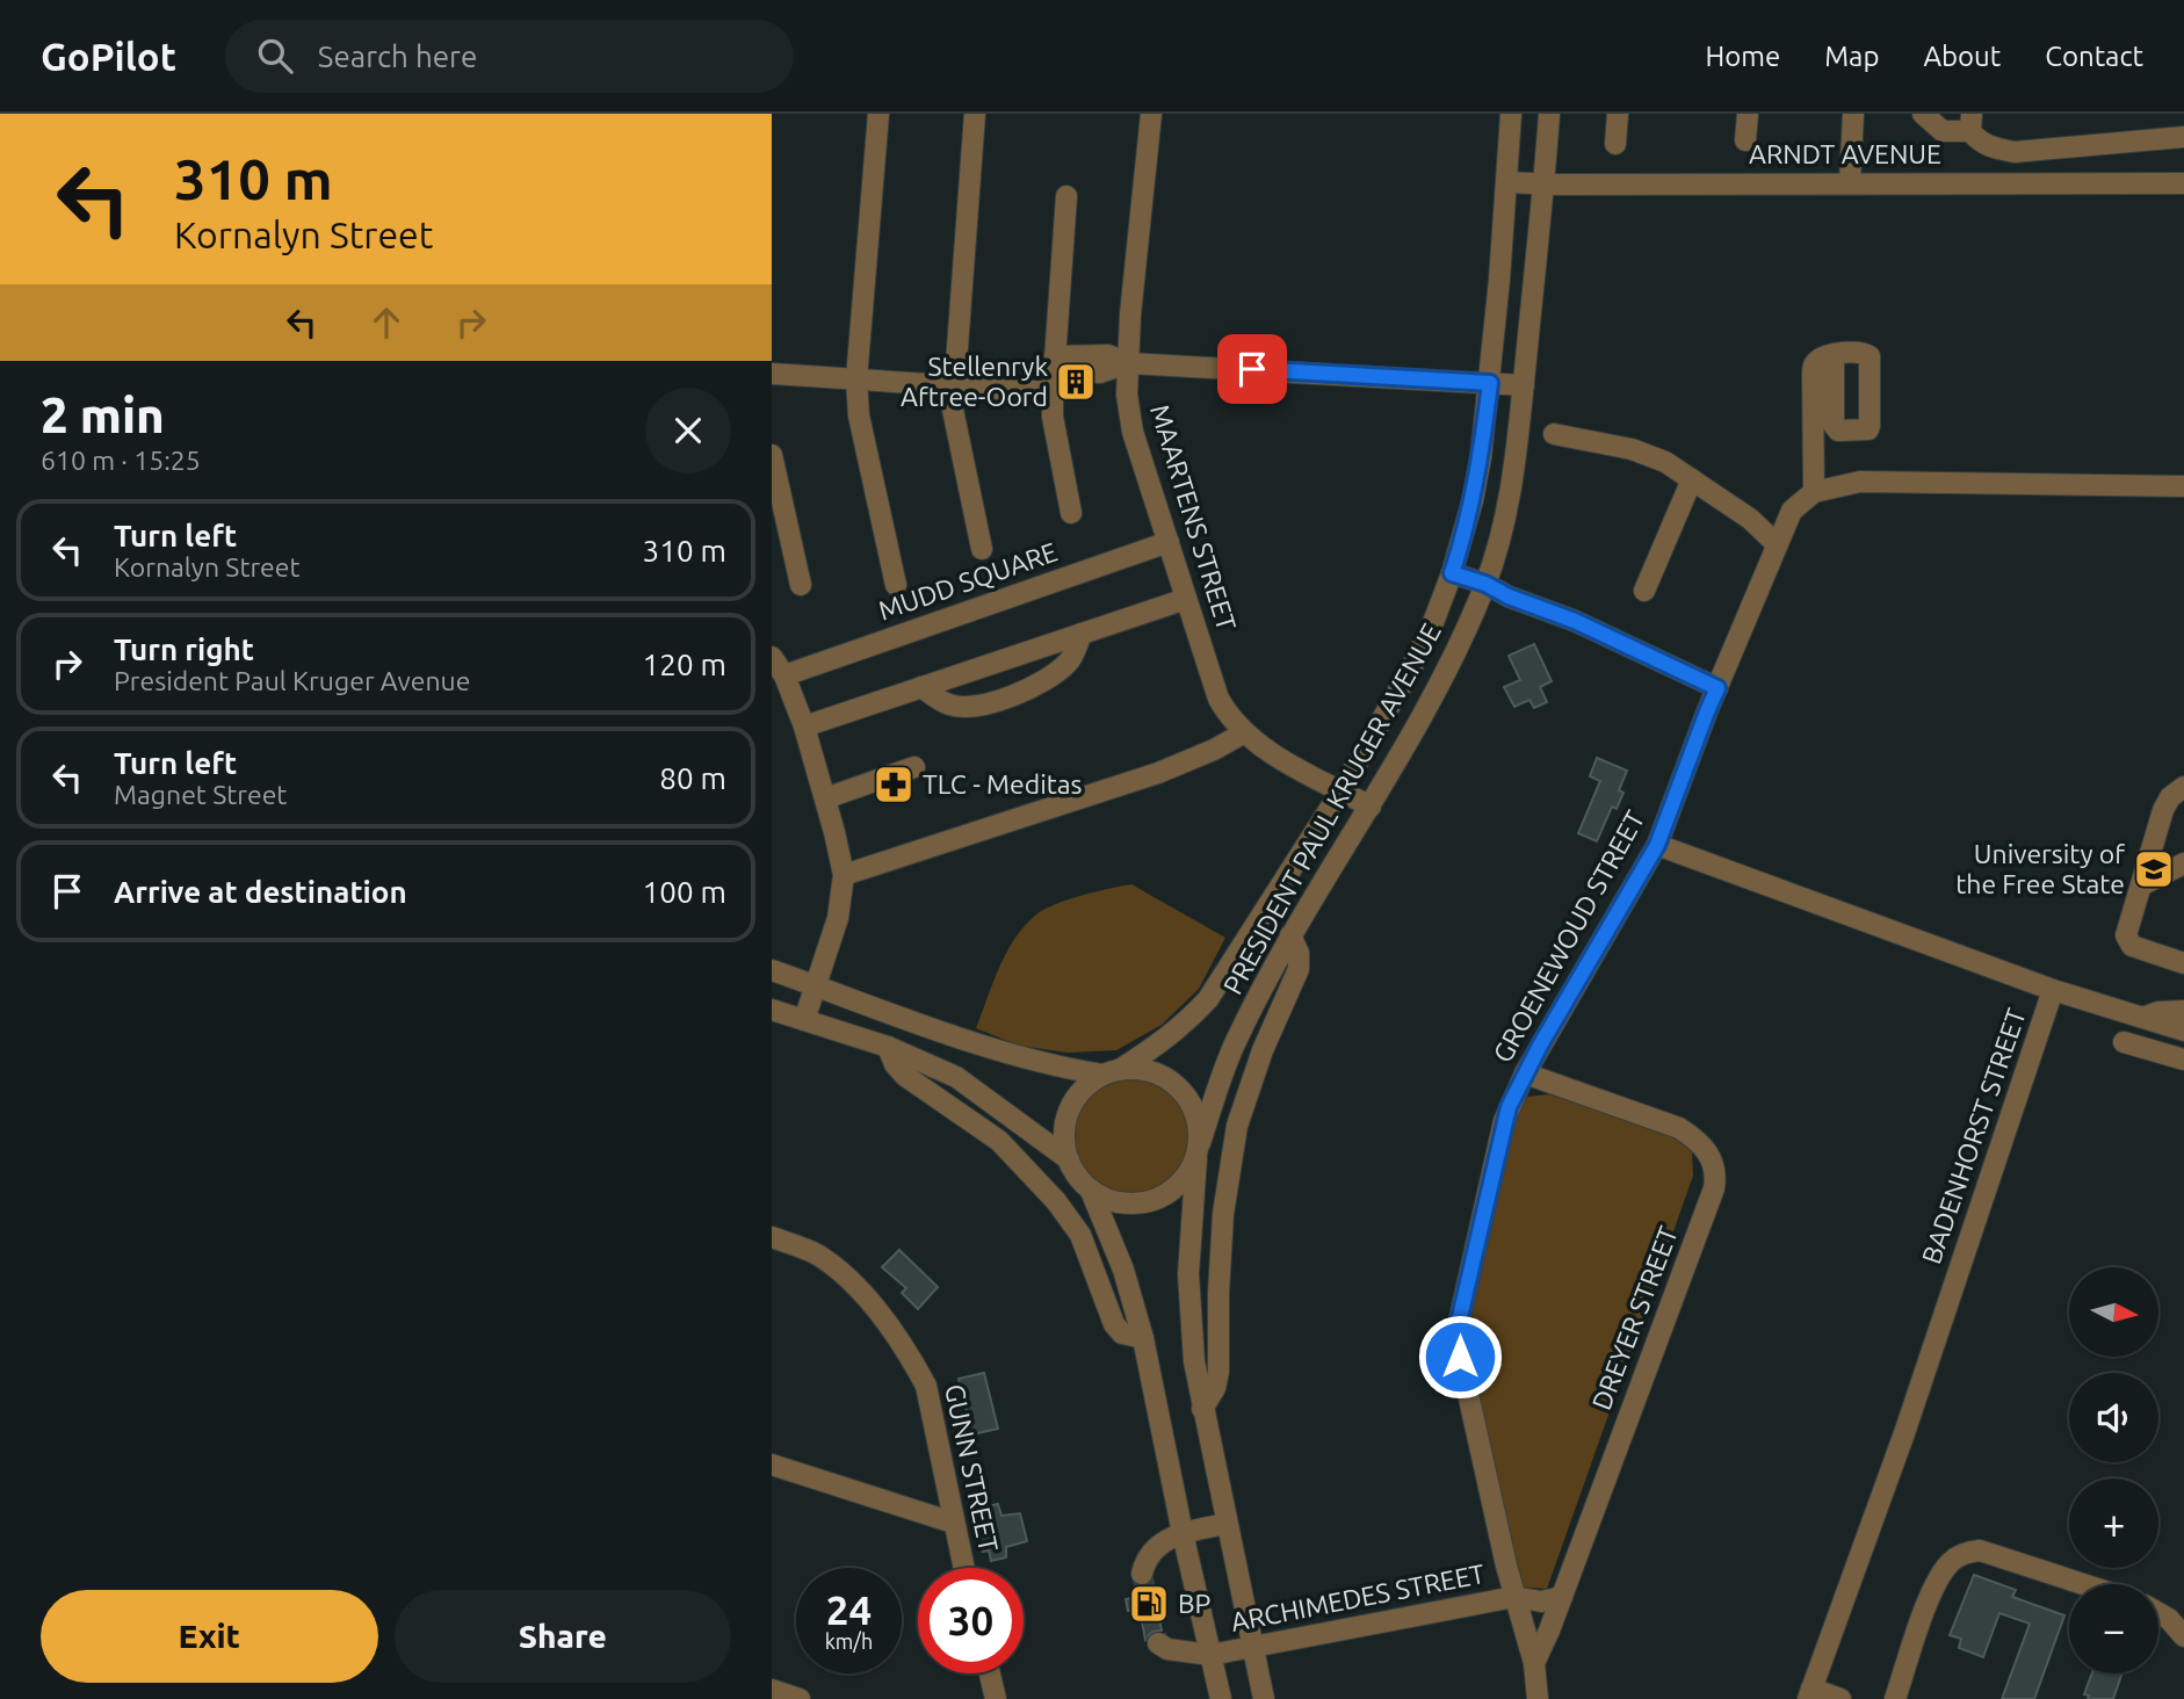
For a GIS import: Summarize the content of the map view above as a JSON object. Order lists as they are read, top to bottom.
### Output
{
  "streets": {
    "street": [
      "ARNDT AVENUE",
      "MAARTENS STREET",
      "MUDD SQUARE",
      "PRESIDENT PAUL KRUGER AVENUE",
      "GROENEWOUD STREET",
      "BADENHORST STREET",
      "DREYER STREET",
      "GUNN STREET",
      "ARCHIMEDES STREET"
    ]
  },
  "crossings": [
    ["ARNDT AVENUE", "PRESIDENT PAUL KRUGER AVENUE"],
    ["MAARTENS STREET", "MUDD SQUARE"],
    ["MAARTENS STREET", "PRESIDENT PAUL KRUGER AVENUE"],
    ["PRESIDENT PAUL KRUGER AVENUE", "ARCHIMEDES STREET"],
    ["GROENEWOUD STREET", "BADENHORST STREET"],
    ["GROENEWOUD STREET", "DREYER STREET"],
    ["GROENEWOUD STREET", "ARCHIMEDES STREET"],
    ["DREYER STREET", "ARCHIMEDES STREET"]
  ],
  "places": {
    "building": ["Stellenryk Aftree-Oord"],
    "pharmacy": ["TLC - Meditas"],
    "school or university": ["University of the Free State"],
    "fuel station": ["BP"]
  },
  "north": "right",
  "page": {
    "header": "GoPilot",
    "search": "Search here",
    "nav": [
      "Home",
      "Map",
      "About",
      "Contact"
    ],
    "turn": ["310 m", "Kornalyn Street"],
    "heading": ["2 min", "610 m · 15:25"],
    "list": [
      {
        "name": "Turn left",
        "note": "Kornalyn Street",
        "value": "310 m"
      },
      {
        "name": "Turn right",
        "note": "President Paul Kruger Avenue",
        "value": "120 m"
      },
      {
        "name": "Turn left",
        "note": "Magnet Street",
        "value": "80 m"
      },
      {
        "name": "Arrive at destination",
        "value": "100 m"
      }
    ],
    "map_buttons": ["+", "−"],
    "speed": "24 km/h",
    "limit": "30",
    "buttons": ["Exit", "Share"]
  }
}
